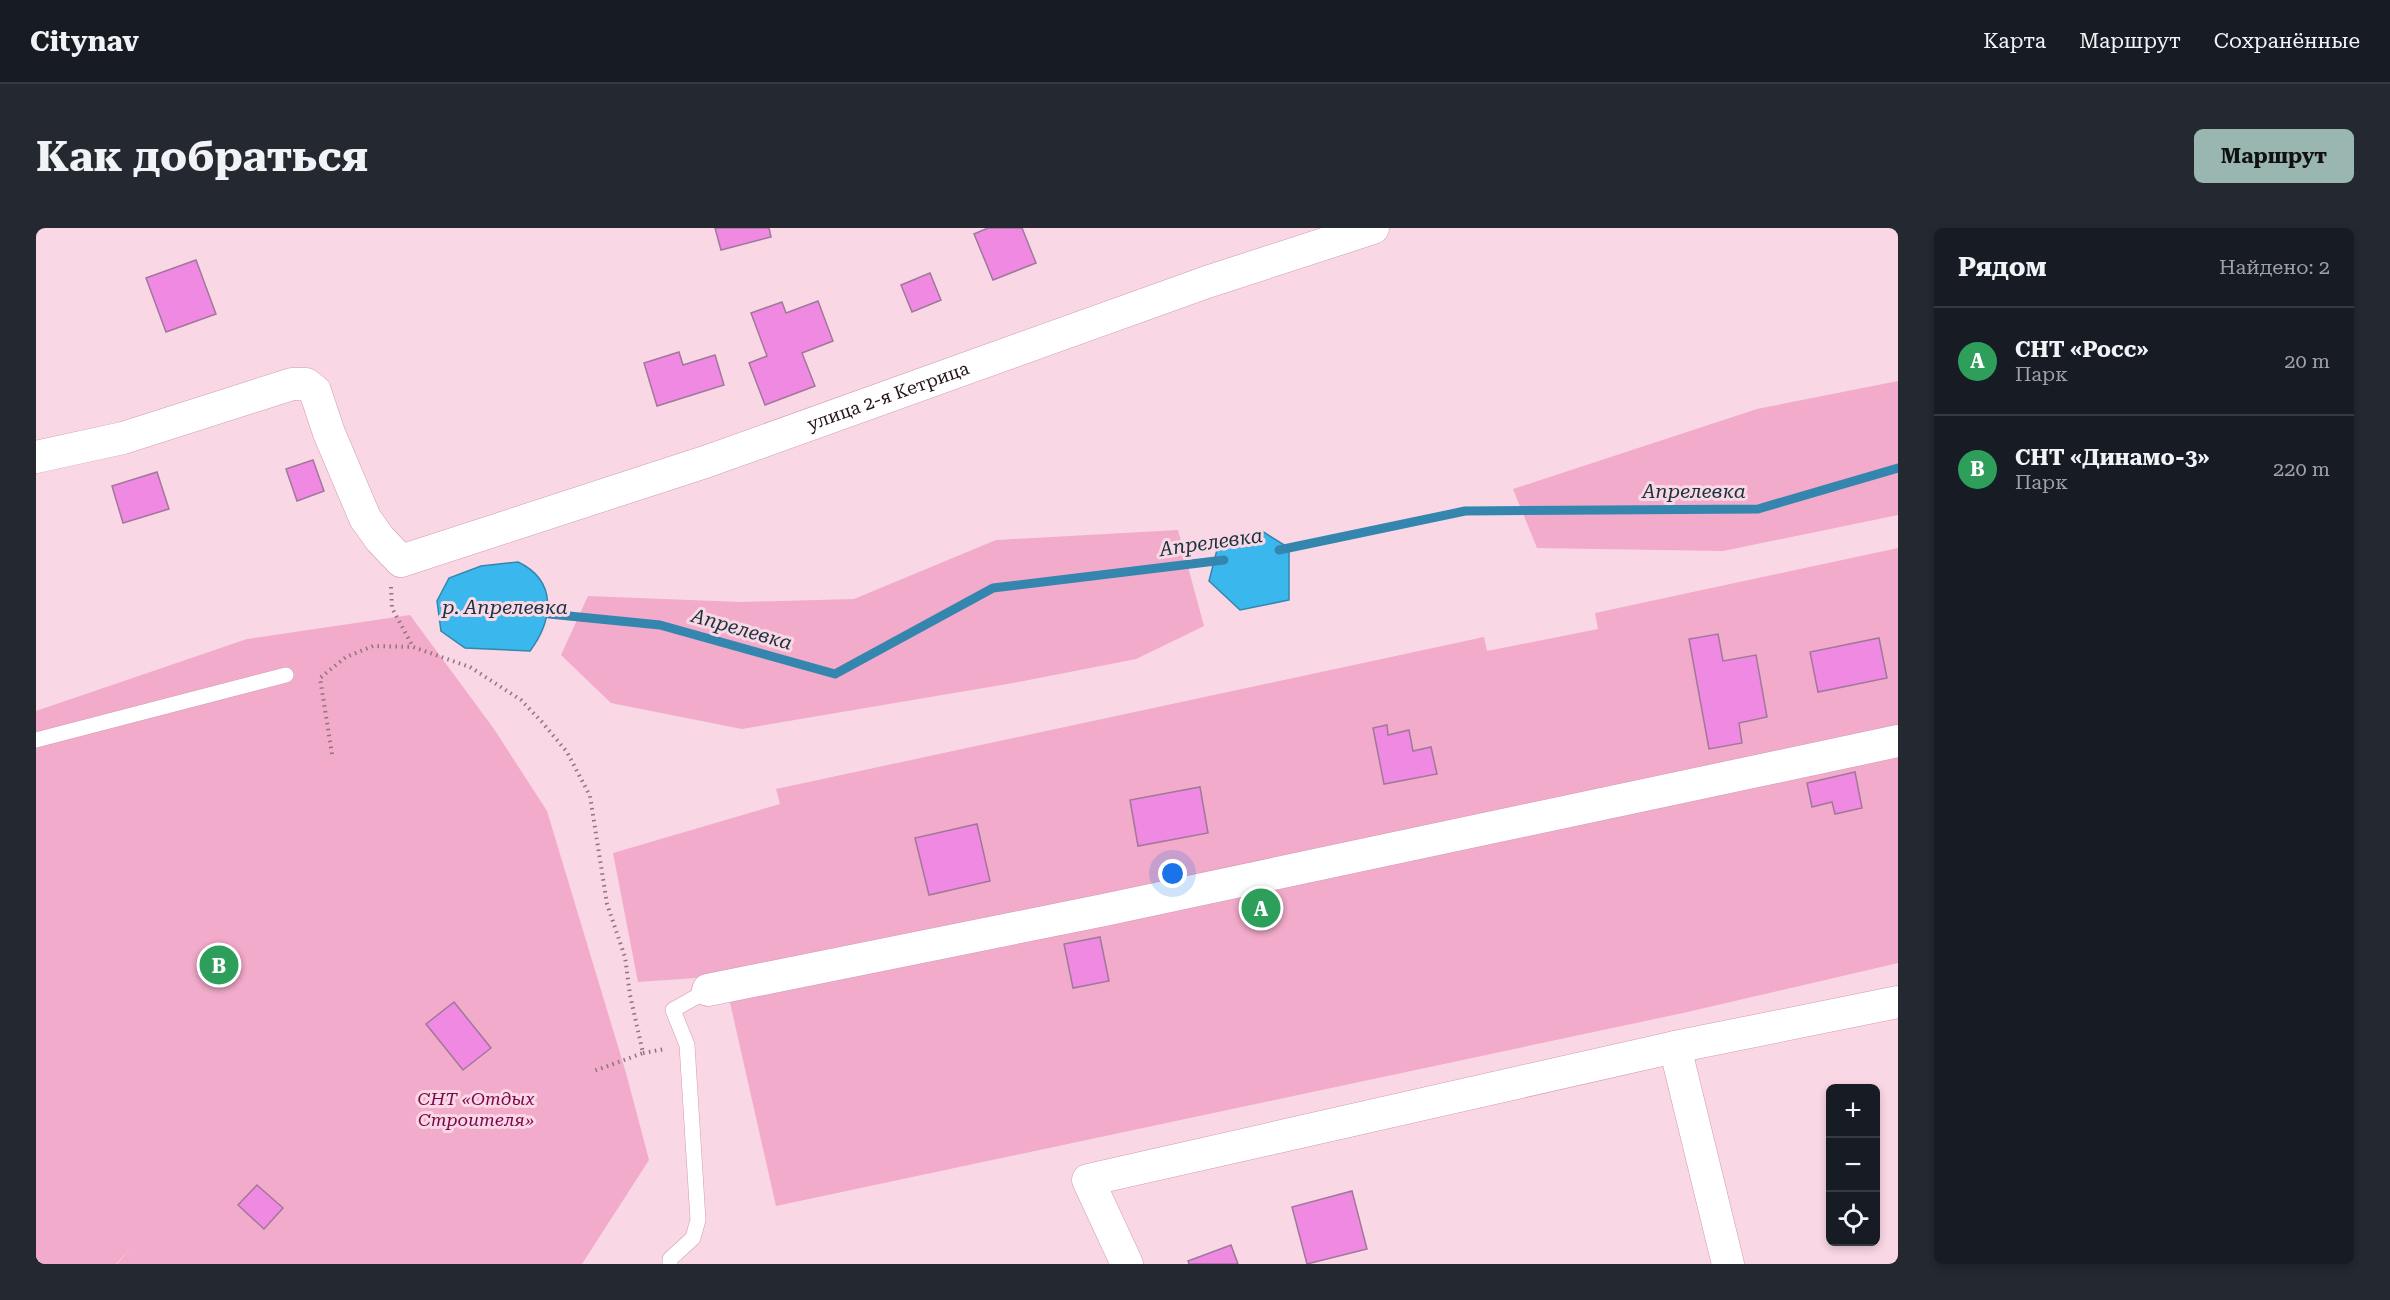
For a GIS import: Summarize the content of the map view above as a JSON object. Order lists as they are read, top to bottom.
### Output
{
  "streets": {
    "street": ["улица 2-я Кетрица"]
  },
  "water": ["Апрелевка", "р. Апрелевка"],
  "parks": ["СНТ «Отдых Строителя»"],
  "page": {
    "header": "Citynav",
    "nav": ["Карта", "Маршрут", "Сохранённые"],
    "buttons": "Маршрут",
    "title": "Как добраться",
    "heading": ["Рядом", "Найдено: 2"],
    "list": [
      {
        "mark": "A",
        "name": "СНТ «Росс»",
        "note": "Парк",
        "value": "20 m"
      },
      {
        "mark": "B",
        "name": "СНТ «Динамо-3»",
        "note": "Парк",
        "value": "220 m"
      }
    ],
    "pins": ["A", "B"],
    "map_buttons": ["+", "−"]
  }
}
